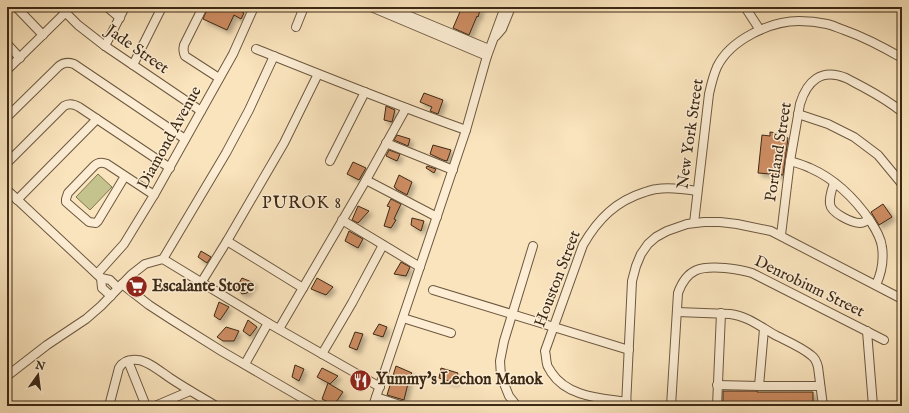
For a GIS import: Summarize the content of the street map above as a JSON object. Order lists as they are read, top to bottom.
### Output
{
  "streets": {
    "street": [
      "Jade Street",
      "New York Street",
      "Diamond Avenue",
      "Portland Street",
      "Houston Street",
      "Denrobium Street"
    ]
  },
  "crossings": [
    ["Jade Street", "Diamond Avenue"],
    ["New York Street", "Houston Street"]
  ],
  "districts": ["PUROK 8"],
  "places": {
    "supermarket": ["Escalante Store"],
    "restaurant": ["Yummy's Lechon Manok"]
  },
  "north": "top"
}
